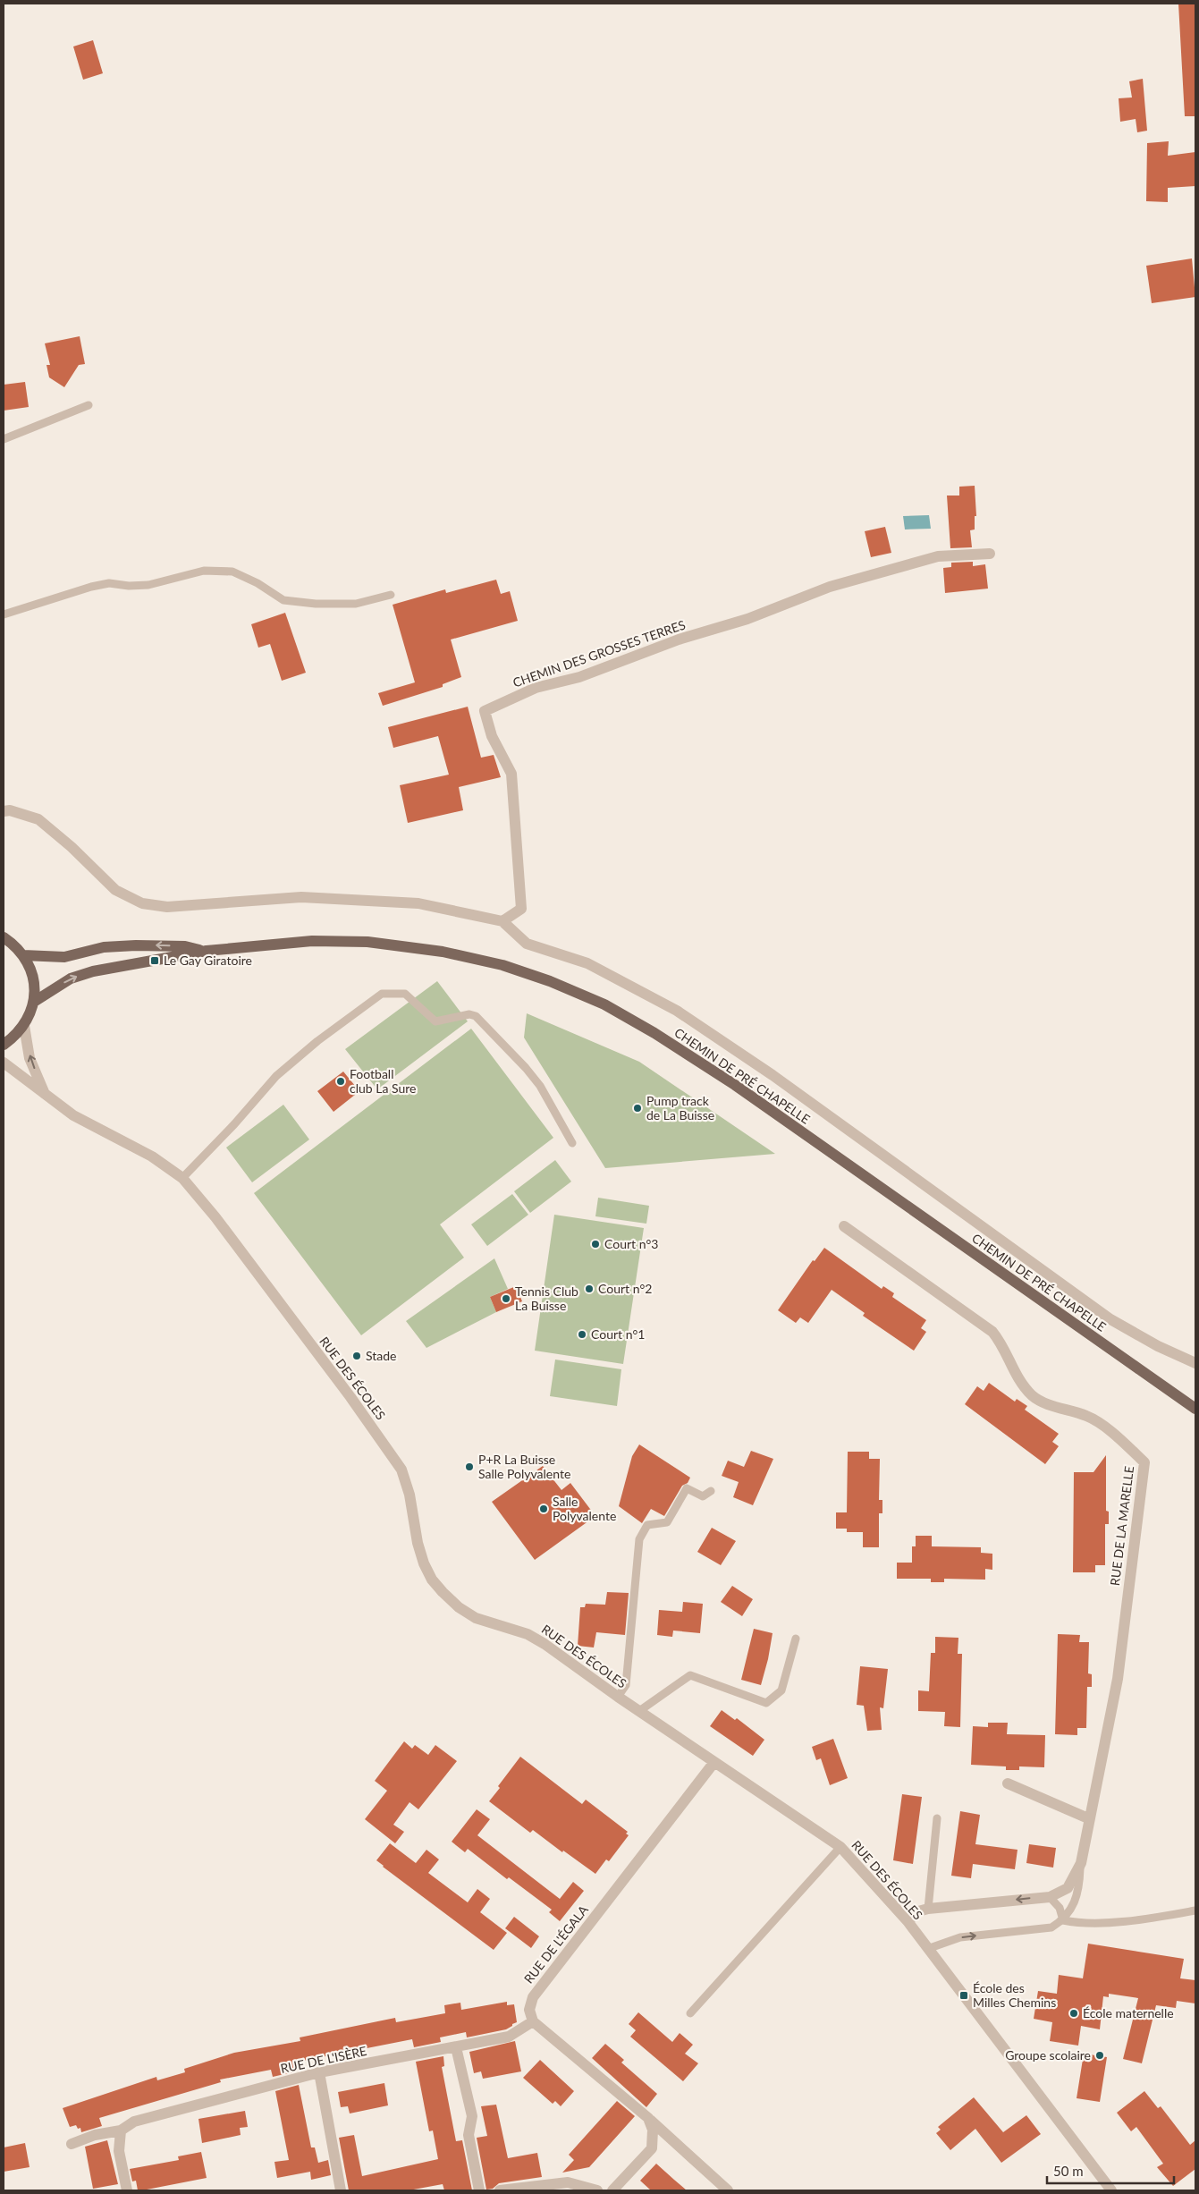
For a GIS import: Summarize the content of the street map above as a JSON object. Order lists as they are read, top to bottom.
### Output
{
  "streets": {
    "main road": ["CHEMIN DE PRÉ CHAPELLE"],
    "street": [
      "CHEMIN DES GROSSES TERRES",
      "RUE DES ÉCOLES",
      "RUE DE LA MARELLE",
      "RUE DE L'ÉGALA",
      "RUE DE L'ISÈRE"
    ]
  },
  "crossings": [
    ["RUE DES ÉCOLES", "RUE DE LA MARELLE"],
    ["RUE DES ÉCOLES", "RUE DE L'ÉGALA"],
    ["RUE DE L'ÉGALA", "RUE DE L'ISÈRE"]
  ],
  "places": {
    "transit": ["Le Gay Giratoire", "École des Milles Chemins"],
    "other": [
      "Football club La Sure",
      "Pump track de La Buisse",
      "Court n°3",
      "Court n°2",
      "Tennis Club La Buisse",
      "Court n°1",
      "Stade",
      "P+R La Buisse Salle Polyvalente",
      "Salle Polyvalente",
      "École maternelle",
      "Groupe scolaire"
    ]
  },
  "scale_bar": "50 m"
}
